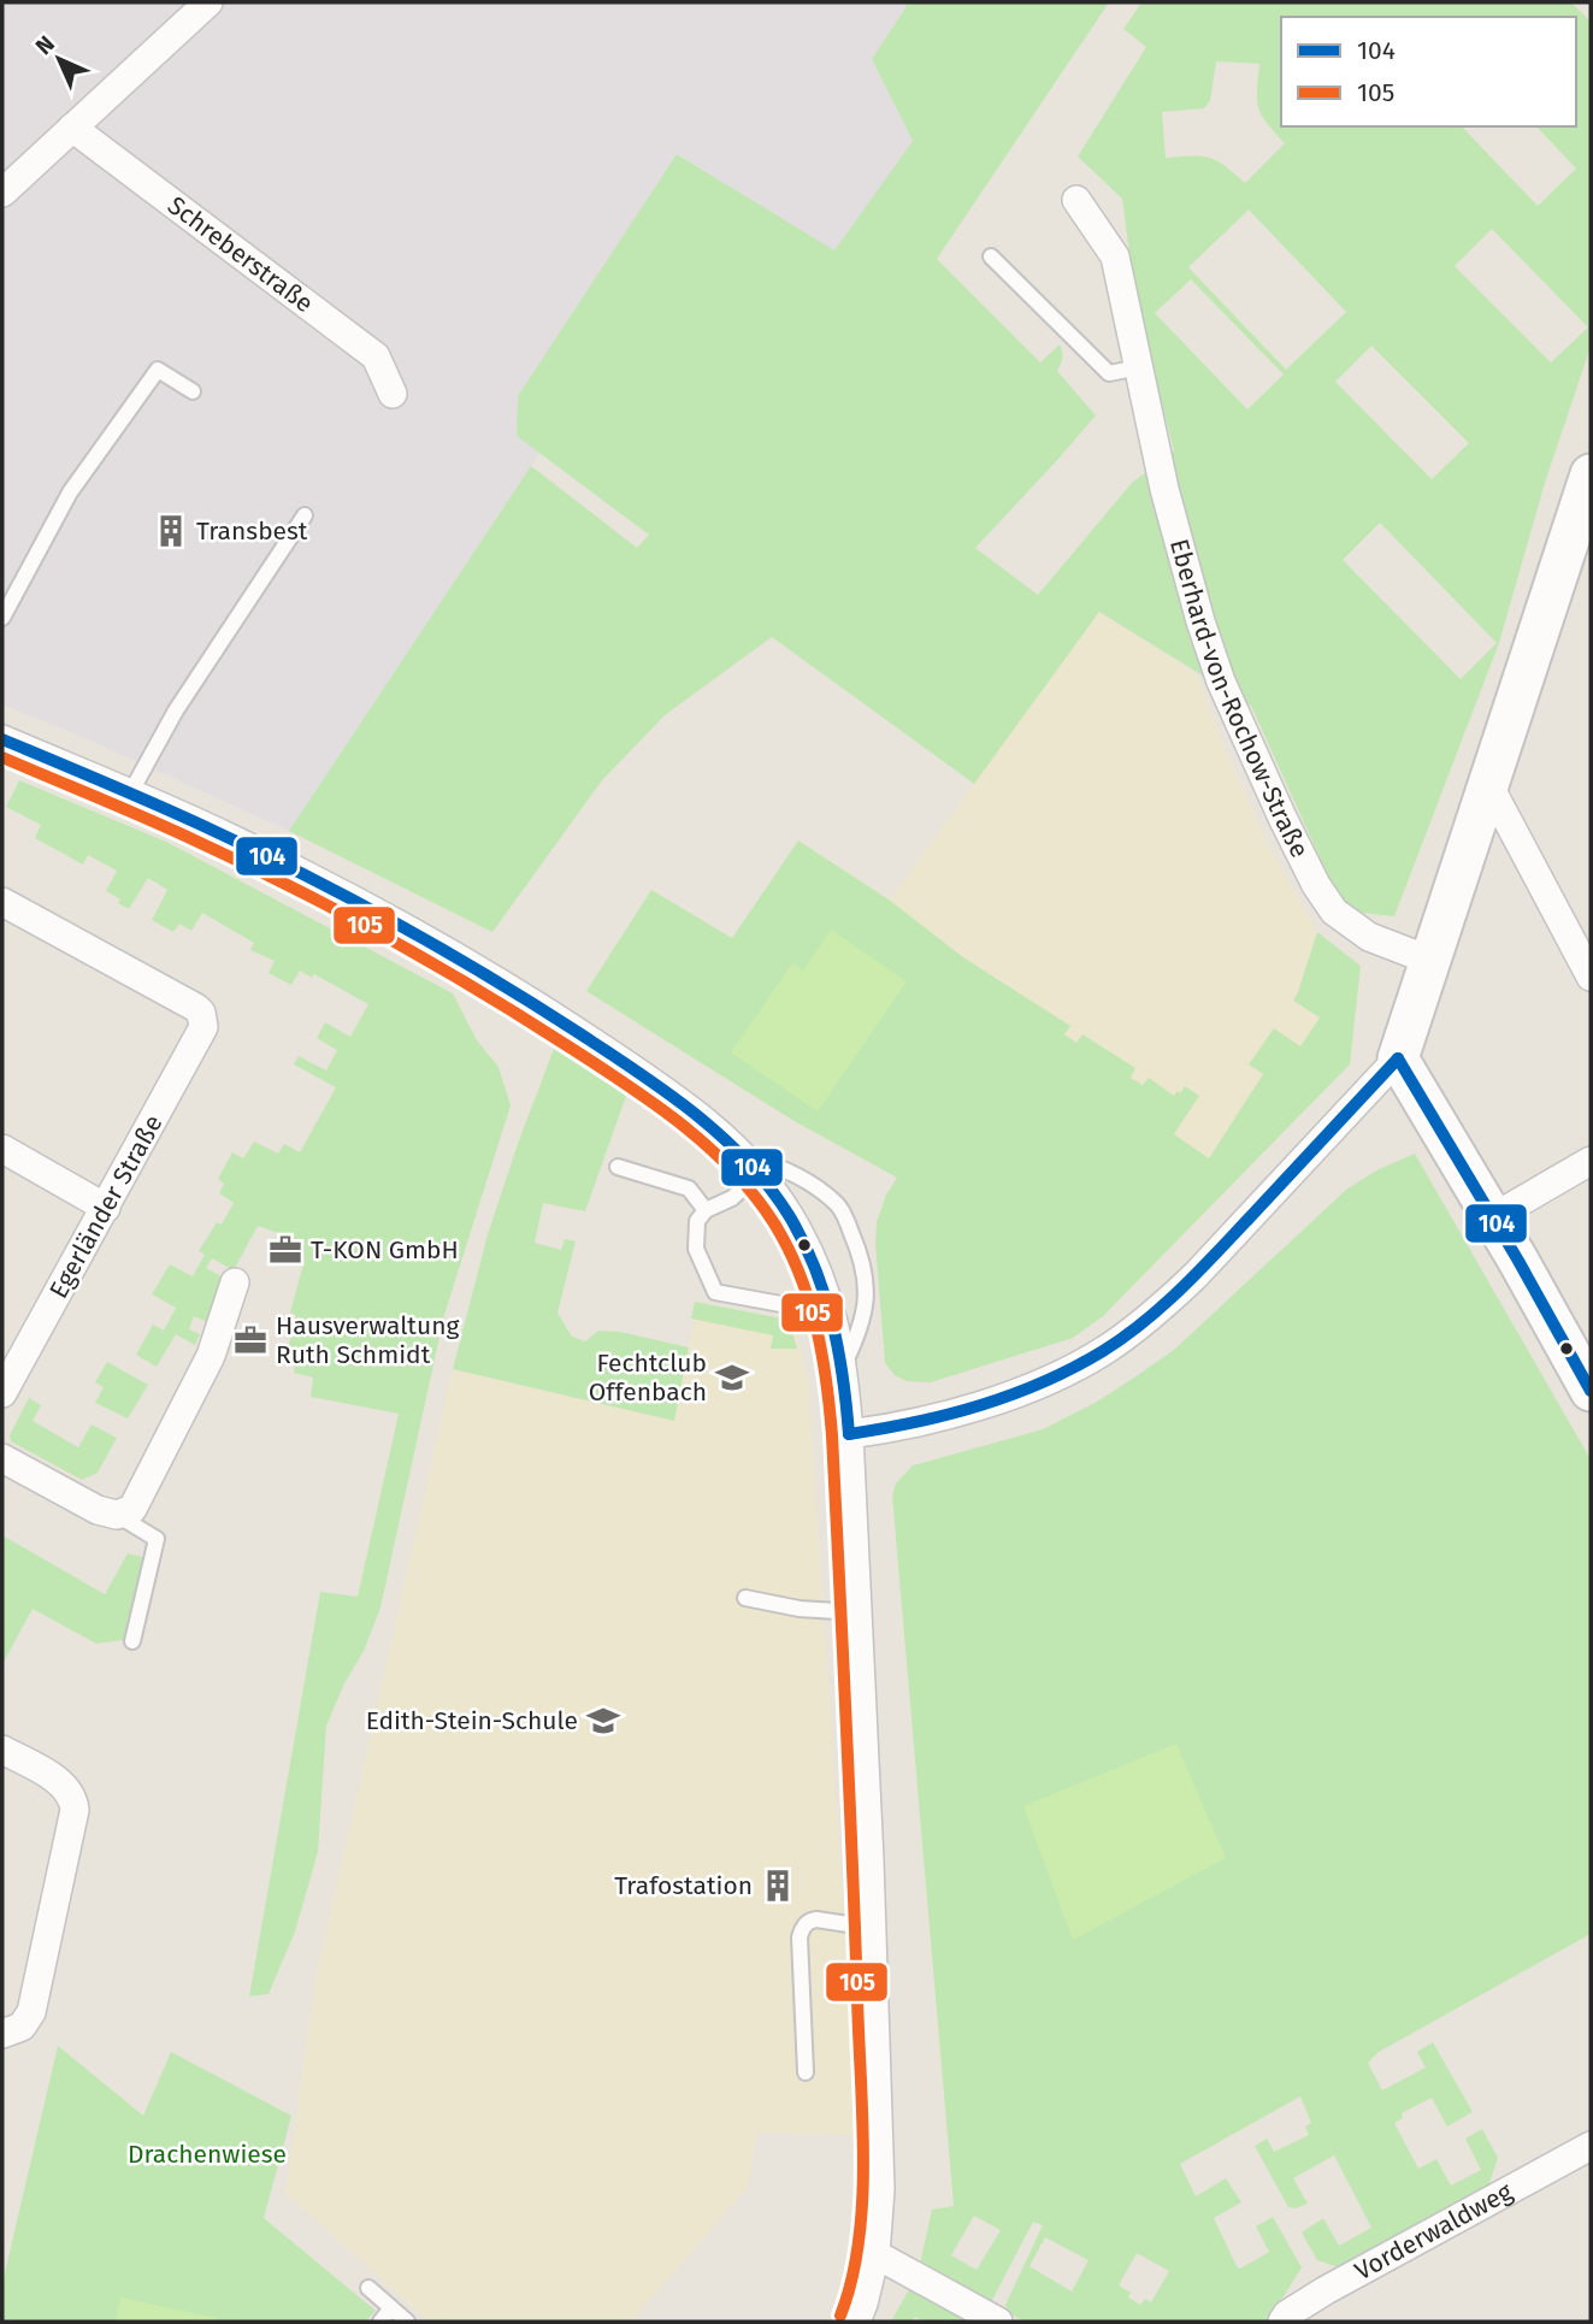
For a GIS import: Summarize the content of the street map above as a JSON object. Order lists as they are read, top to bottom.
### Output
{
  "streets": {
    "street": [
      "Schreberstraße",
      "Eberhard-von-Rochow-Straße",
      "Egerländer Straße",
      "Vorderwaldweg"
    ]
  },
  "parks": ["Drachenwiese"],
  "places": {
    "building": ["Transbest", "Trafostation"],
    "office": ["T-KON GmbH", "Hausverwaltung Ruth Schmidt"],
    "school or university": ["Fechtclub Offenbach", "Edith-Stein-Schule"]
  },
  "lines": ["transit line 104", "transit line 105"],
  "legend": ["104", "105"],
  "north": "top left"
}
